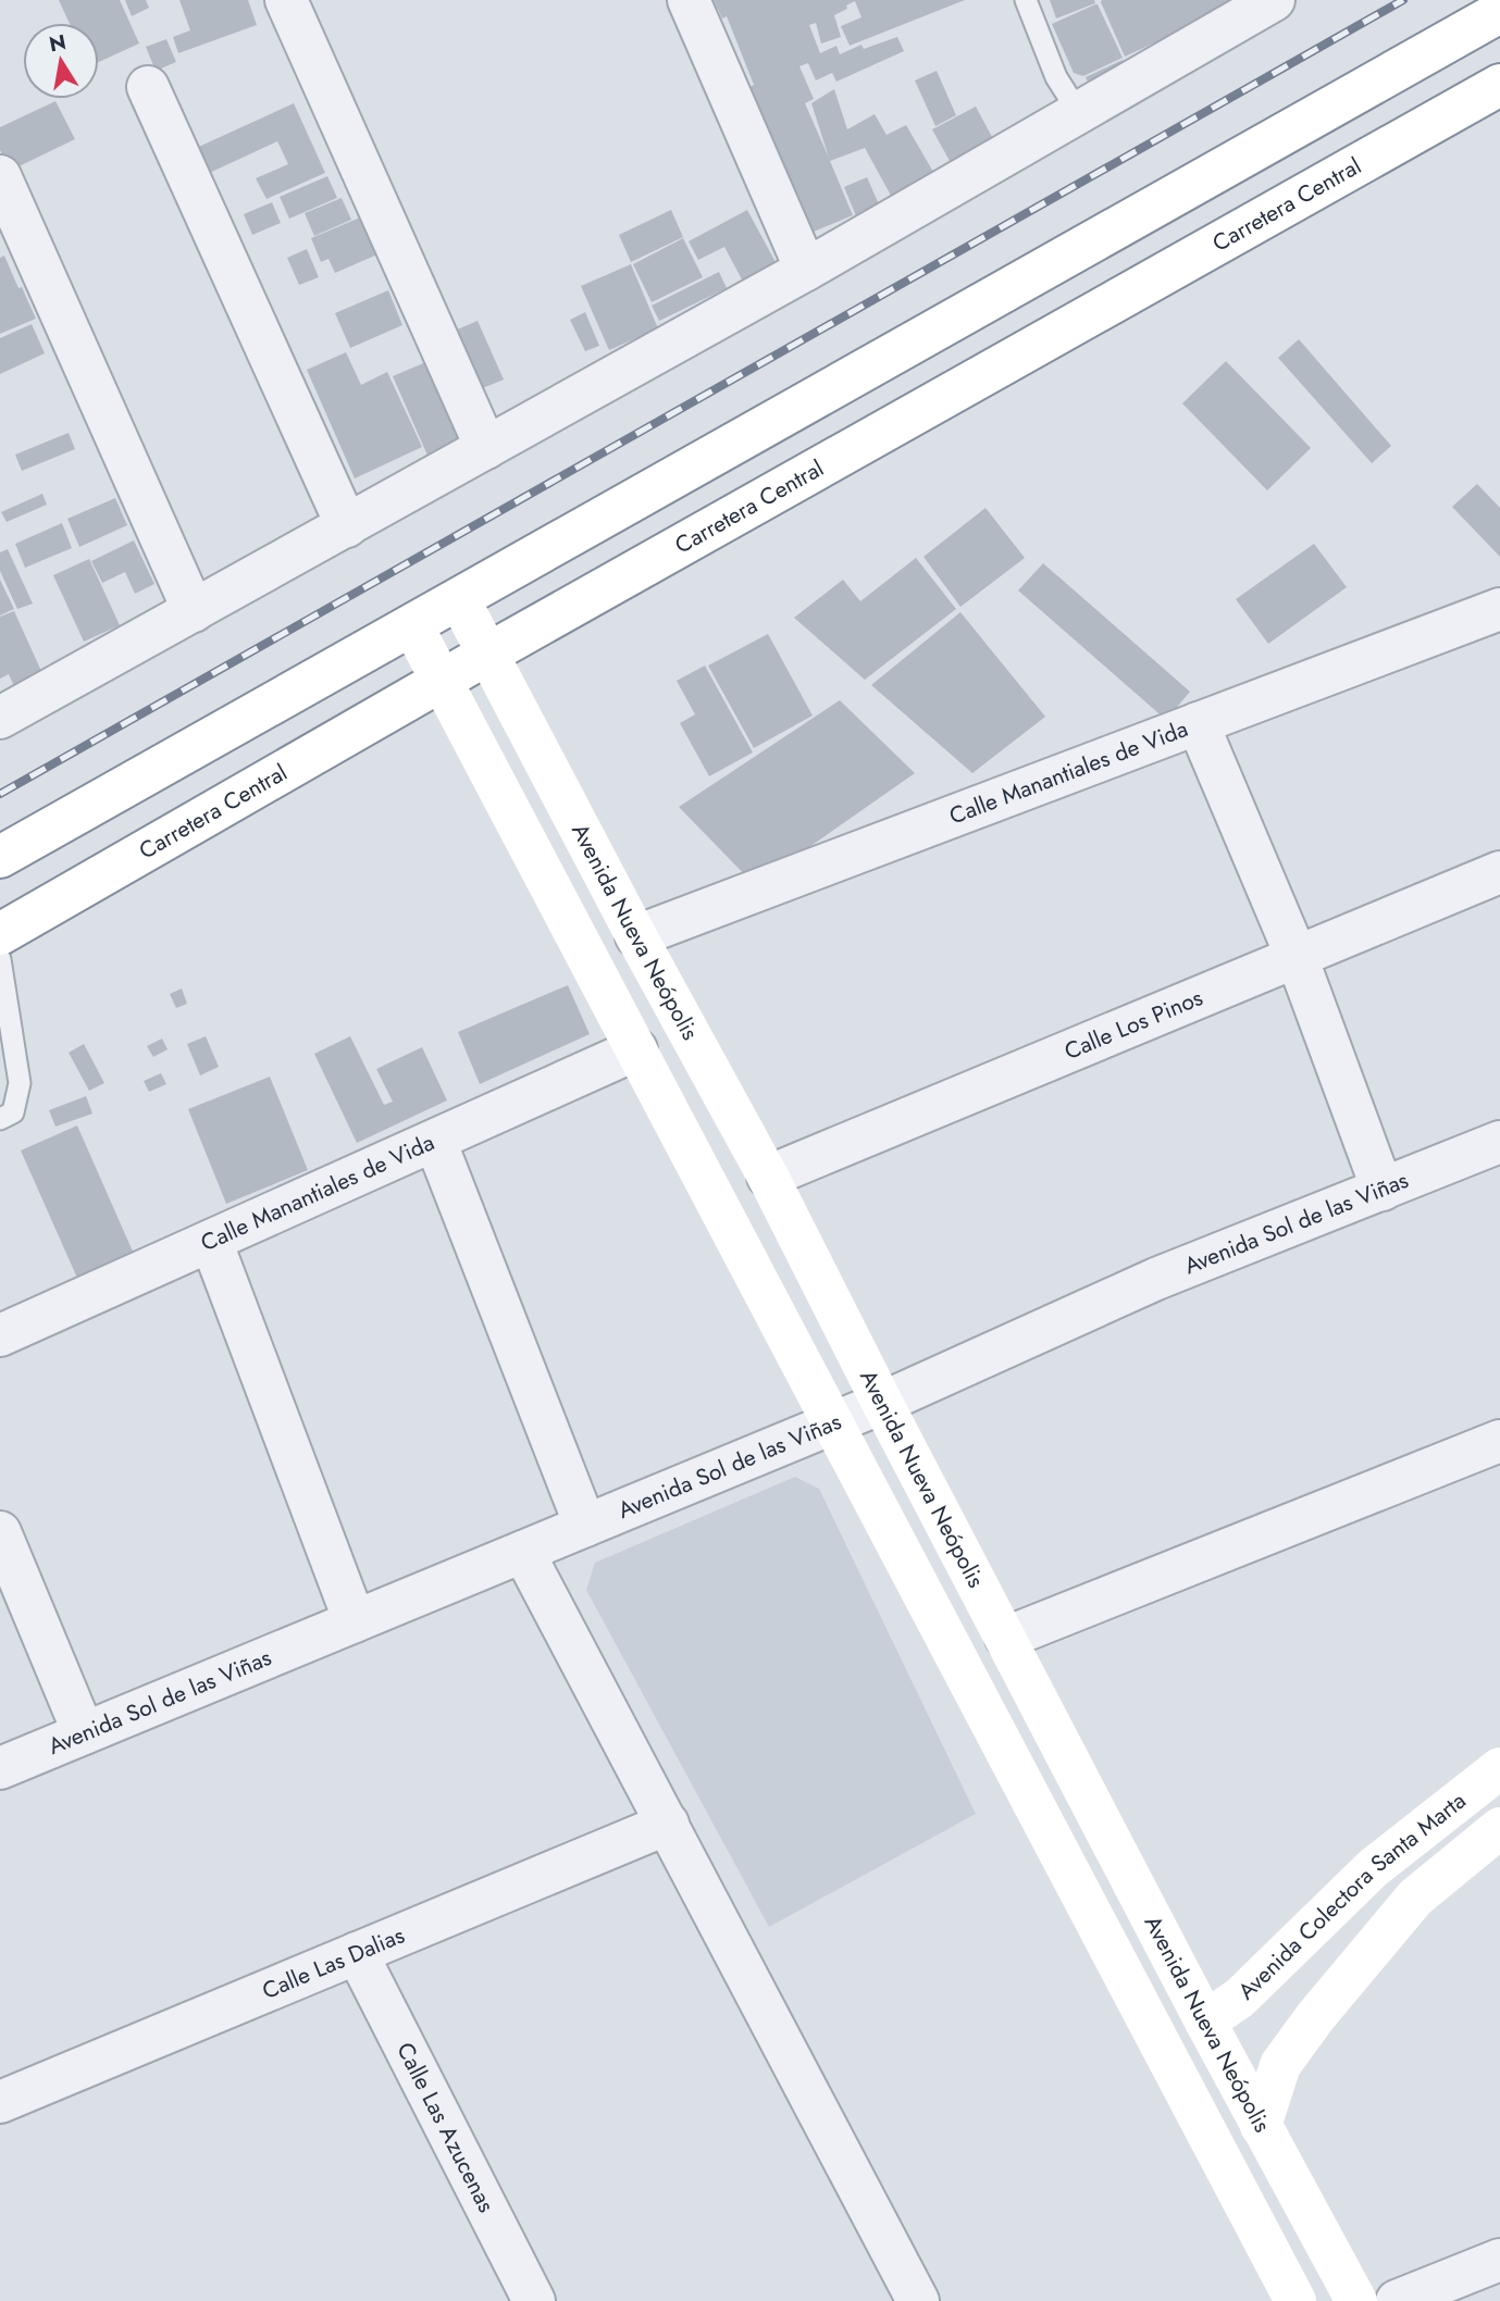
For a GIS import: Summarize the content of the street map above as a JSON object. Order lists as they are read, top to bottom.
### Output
{
  "streets": {
    "main road": ["Carretera Central", "Avenida Nueva Neópolis", "Avenida Colectora Santa Marta"],
    "street": [
      "Calle Manantiales de Vida",
      "Calle Los Pinos",
      "Avenida Sol de las Viñas",
      "Calle Las Dalias",
      "Calle Las Azucenas"
    ]
  },
  "crossings": [
    ["Carretera Central", "Avenida Nueva Neópolis"],
    ["Calle Manantiales de Vida", "Avenida Nueva Neópolis"],
    ["Avenida Nueva Neópolis", "Calle Los Pinos"],
    ["Avenida Nueva Neópolis", "Avenida Sol de las Viñas"],
    ["Avenida Nueva Neópolis", "Avenida Colectora Santa Marta"],
    ["Calle Las Dalias", "Calle Las Azucenas"]
  ],
  "north": "top"
}
